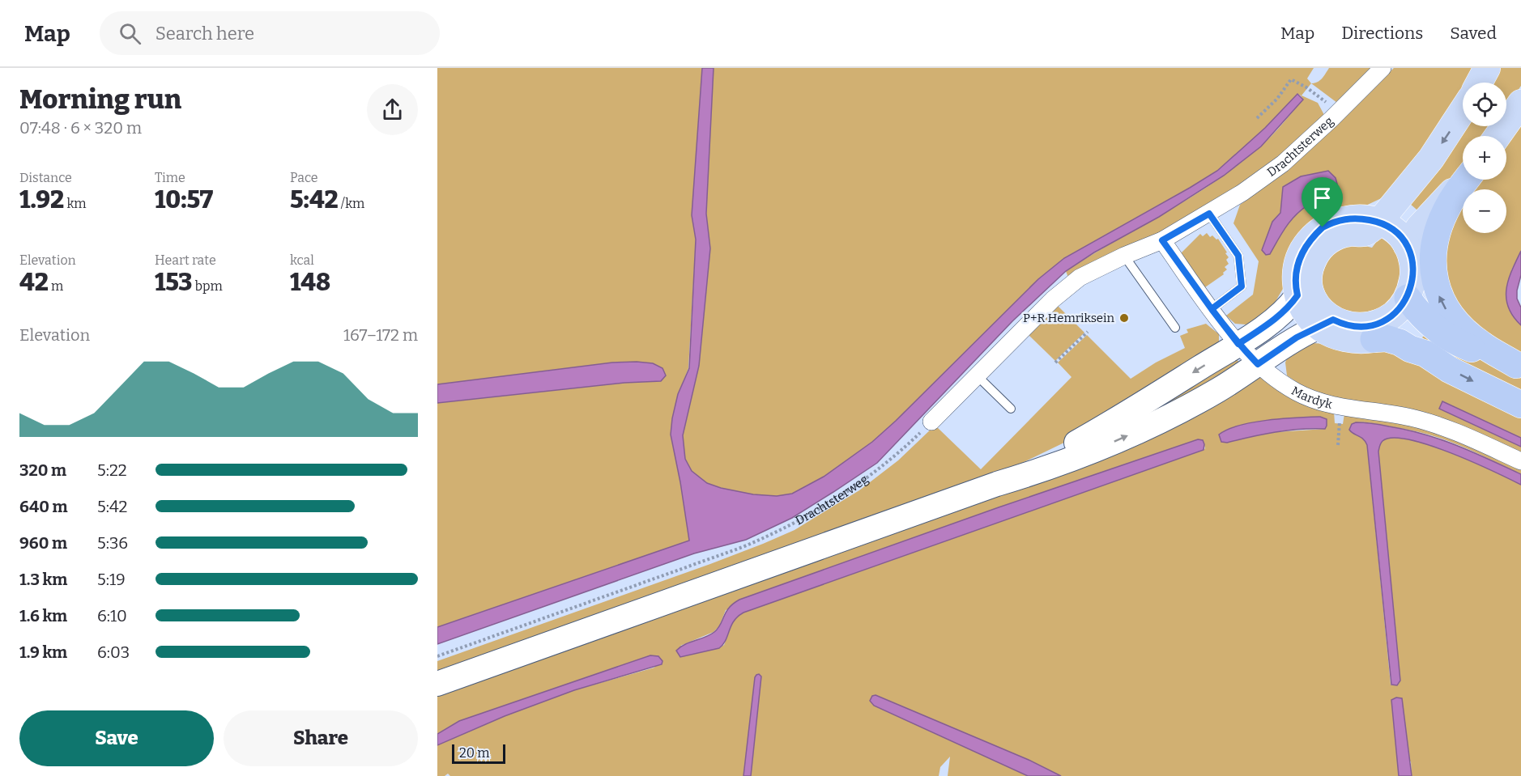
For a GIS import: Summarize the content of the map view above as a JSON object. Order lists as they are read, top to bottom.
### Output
{
  "streets": {
    "street": ["Drachtsterweg", "Mardyk"]
  },
  "crossings": [
    ["Drachtsterweg", "Mardyk"]
  ],
  "places": ["P+R Hemriksein"],
  "scale_bar": "20 m",
  "page": {
    "header": "Map",
    "search": "Search here",
    "nav": ["Map", "Directions", "Saved"],
    "heading": ["Morning run", "07:48 · 6 × 320 m"],
    "map_buttons": ["+", "−"],
    "stats": [
      ["Distance", "1.92 km"],
      ["Time", "10:57"],
      ["Pace", "5:42 /km"],
      ["Elevation", "42 m"],
      ["Heart rate", "153 bpm"],
      ["kcal", "148"]
    ],
    "chart": ["Elevation", "167–172 m"],
    "list": [
      {
        "name": "320 m",
        "note": "5:22"
      },
      {
        "name": "640 m",
        "note": "5:42"
      },
      {
        "name": "960 m",
        "note": "5:36"
      },
      {
        "name": "1.3 km",
        "note": "5:19"
      },
      {
        "name": "1.6 km",
        "note": "6:10"
      },
      {
        "name": "1.9 km",
        "note": "6:03"
      }
    ],
    "buttons": ["Save", "Share"],
    "scale": "20 m"
  }
}
